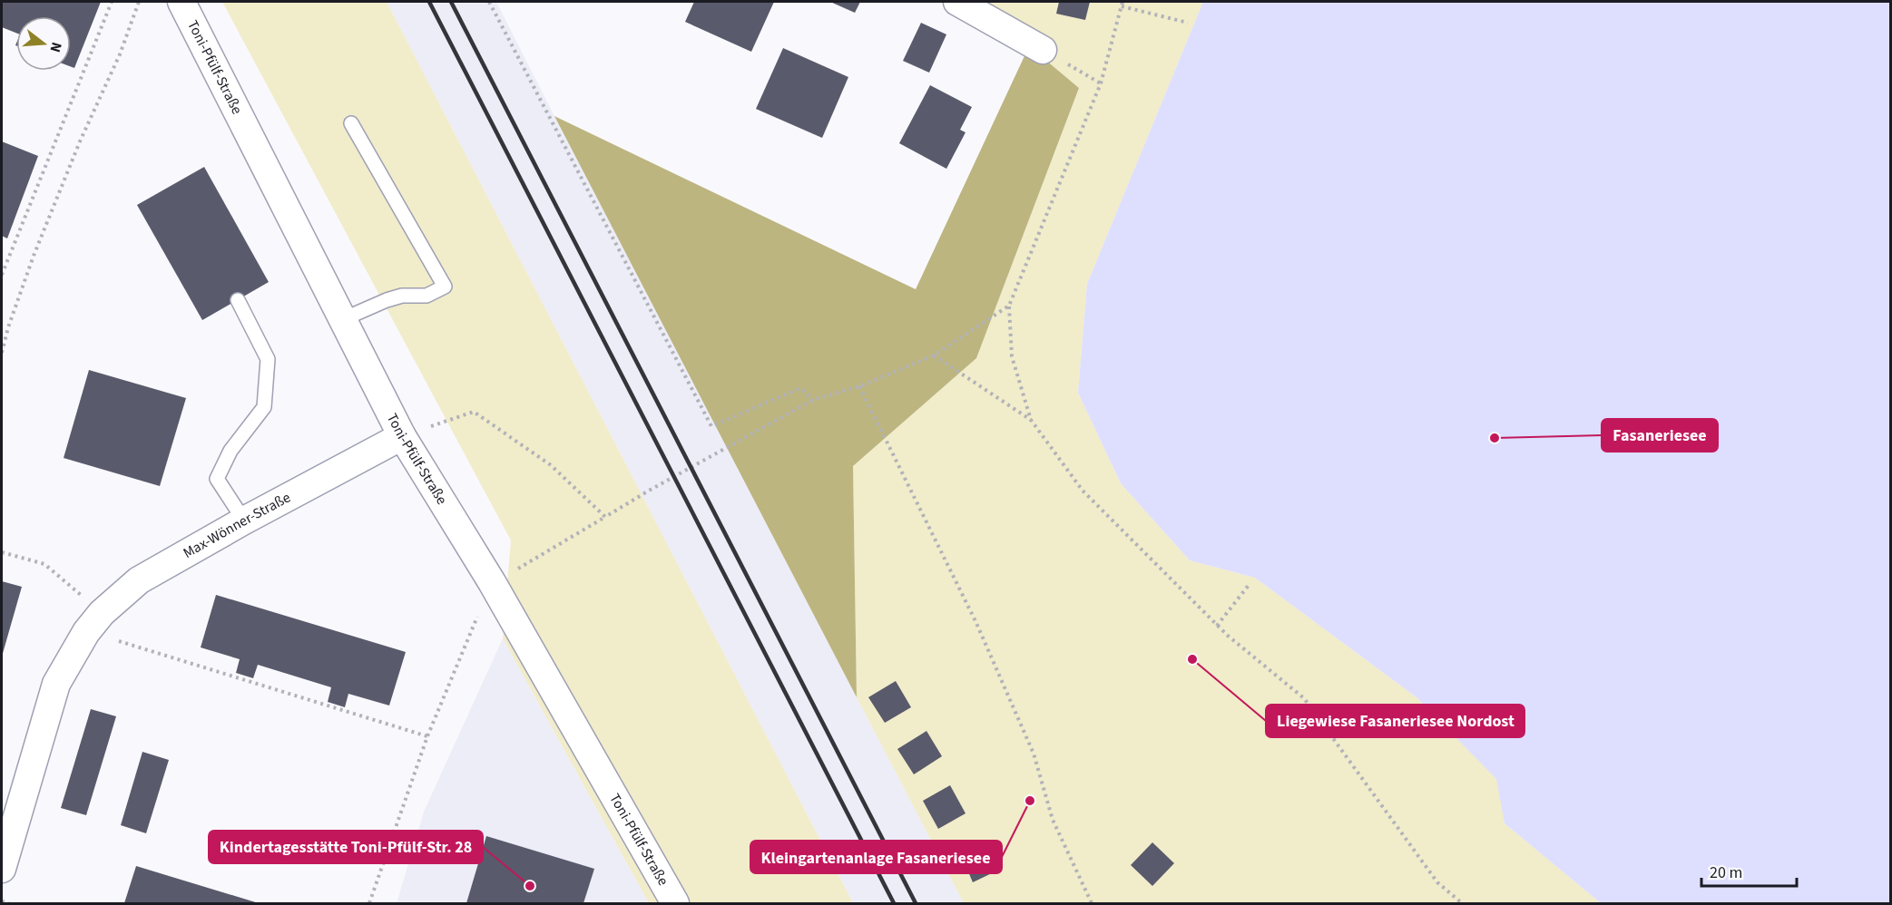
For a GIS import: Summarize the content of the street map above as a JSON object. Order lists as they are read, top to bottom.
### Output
{
  "streets": {
    "street": ["Toni-Pfülf-Straße", "Max-Wönner-Straße"]
  },
  "crossings": [
    ["Toni-Pfülf-Straße", "Max-Wönner-Straße"]
  ],
  "places": [
    "Fasaneriesee",
    "Liegewiese Fasaneriesee Nordost",
    "Kleingartenanlage Fasaneriesee",
    "Kindertagesstätte Toni-Pfülf-Str. 28"
  ],
  "scale_bar": "20 m",
  "north": "right"
}
